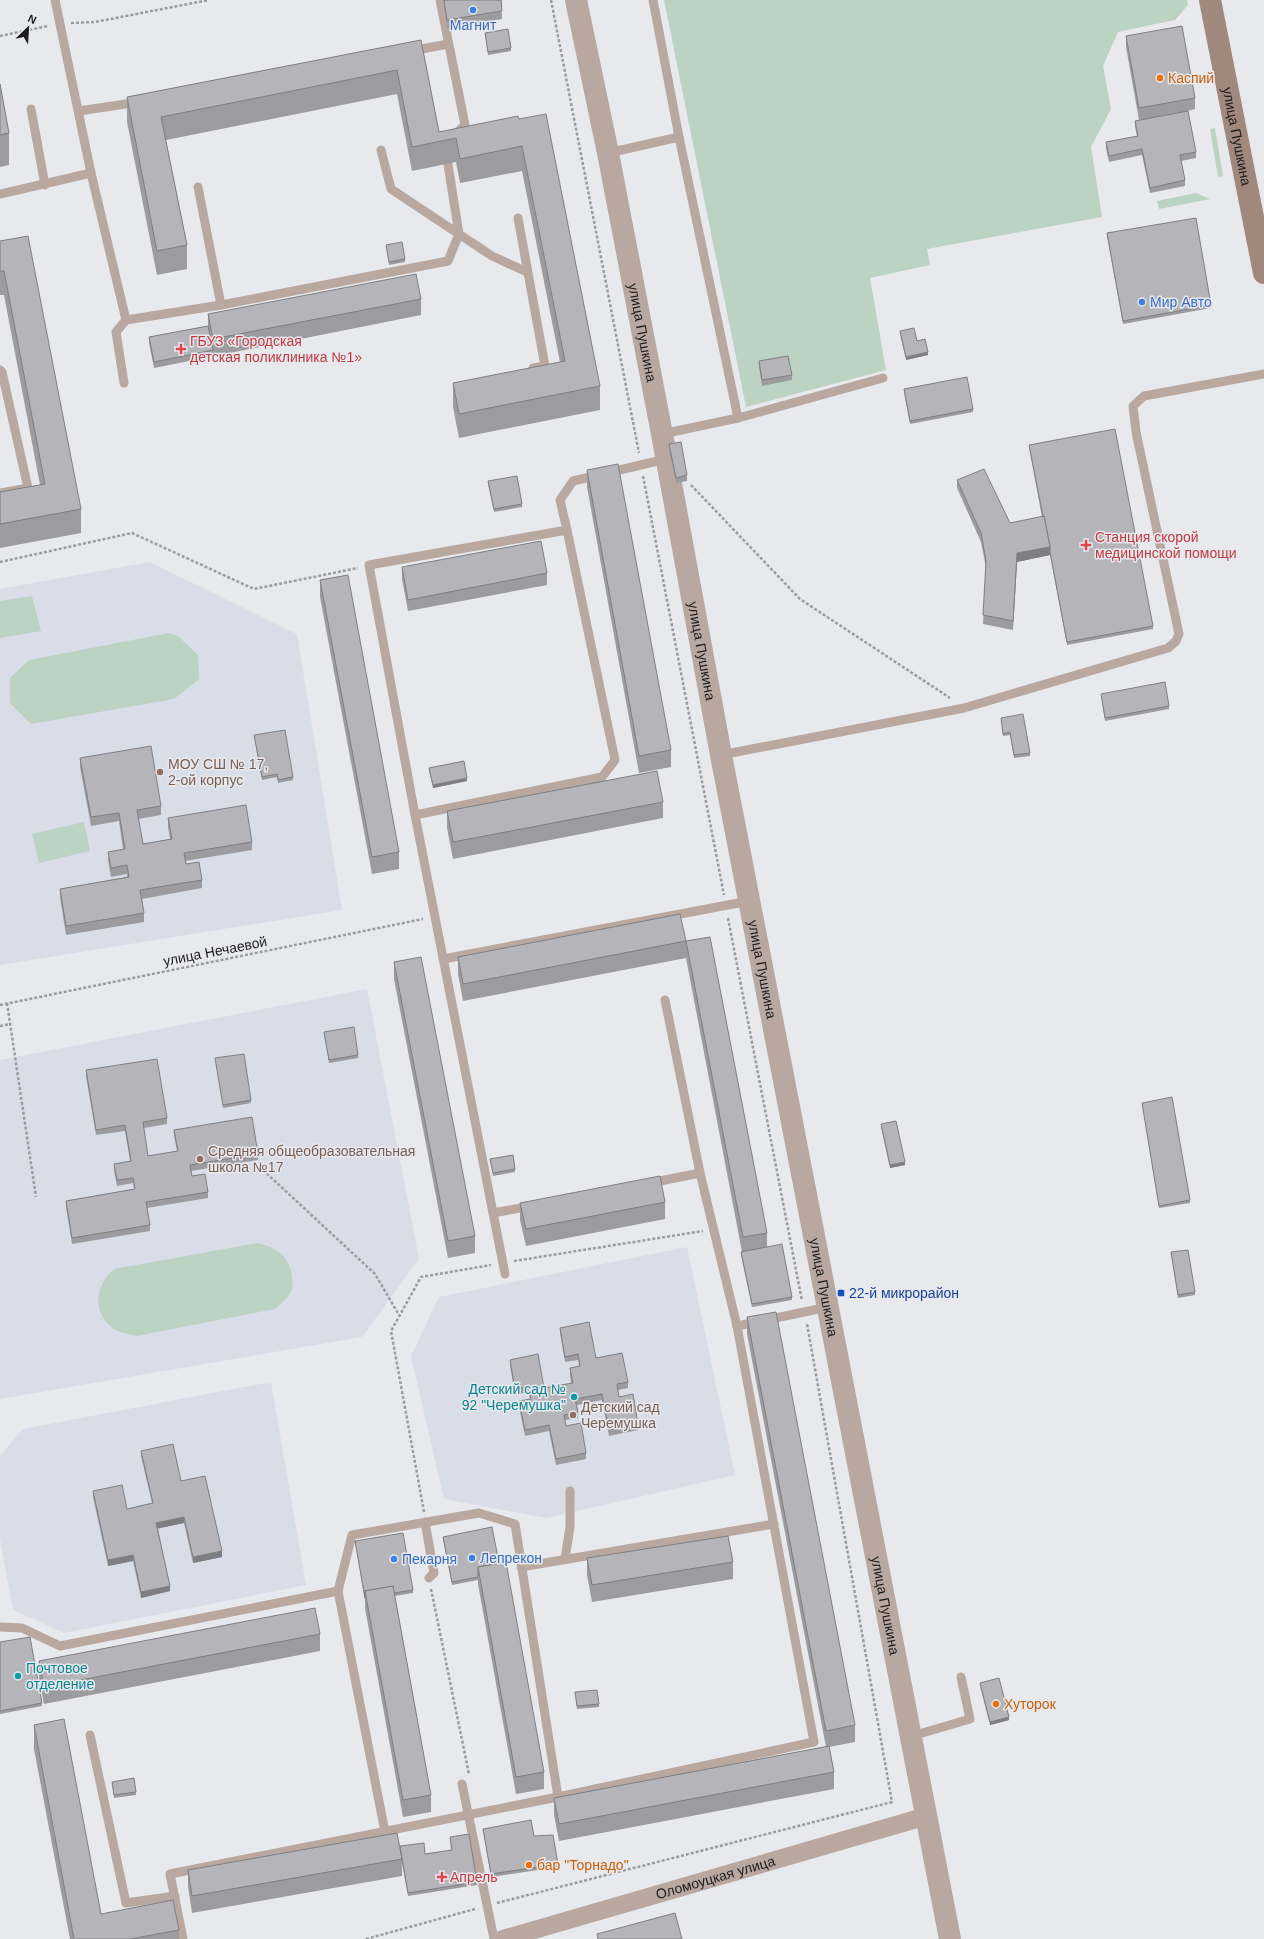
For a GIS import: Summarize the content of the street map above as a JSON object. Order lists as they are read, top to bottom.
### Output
{
  "streets": {
    "main road": ["улица Пушкина"],
    "street": ["Оломоуцкая улица"],
    "path": ["улица Нечаевой"]
  },
  "crossings": [
    ["улица Пушкина", "Оломоуцкая улица"]
  ],
  "places": {
    "other": [
      "Магнит",
      "Каспий",
      "Мир Авто",
      "МОУ СШ № 17, 2-ой корпус",
      "Средняя общеобразовательная школа №17",
      "Детский сад № 92 \"Черемушка\"",
      "Детский сад Черемушка",
      "Лепрекон",
      "Пекарня",
      "Почтовое отделение",
      "Хуторок",
      "бар \"Торнадо\""
    ],
    "health": ["ГБУЗ «Городская детская поликлиника №1»", "Станция скорой медицинской помощи", "Апрель"],
    "transit": ["22-й микрорайон"]
  },
  "north": "top right"
}
